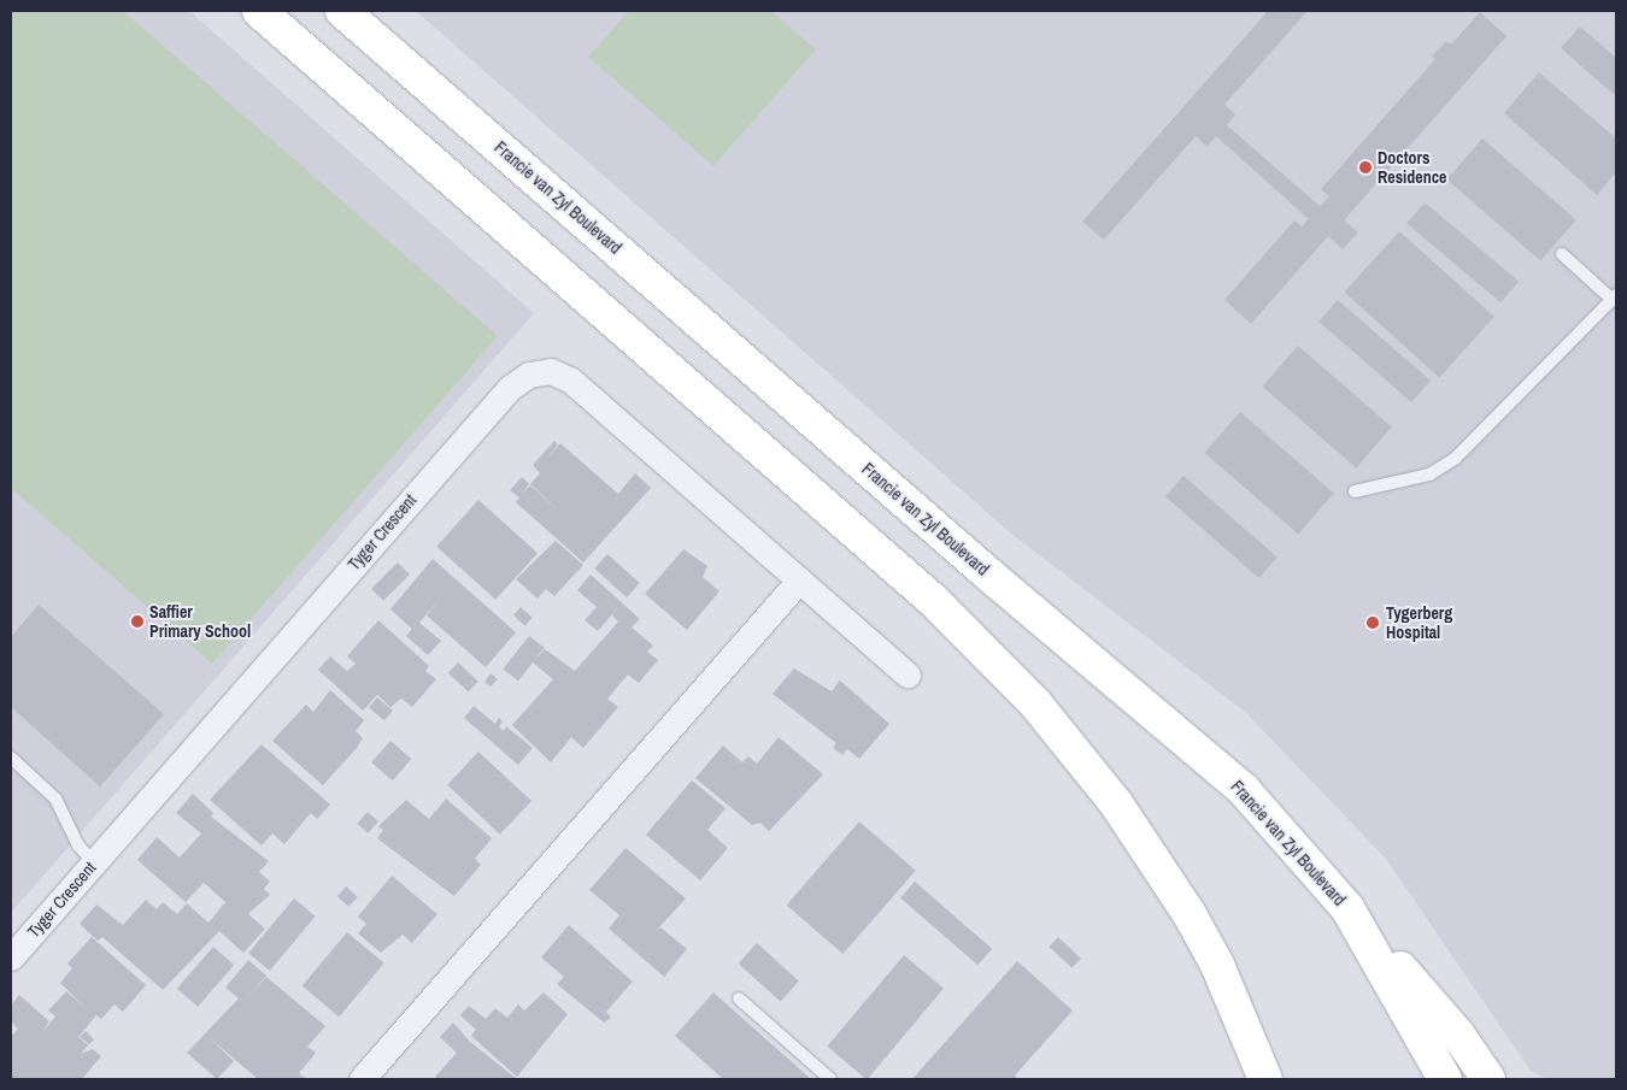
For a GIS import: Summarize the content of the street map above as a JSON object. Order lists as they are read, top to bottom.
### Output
{
  "streets": {
    "main road": ["Francie van Zyl Boulevard"],
    "street": ["Tyger Crescent"]
  },
  "places": ["Doctors Residence", "Saffier Primary School", "Tygerberg Hospital"]
}
